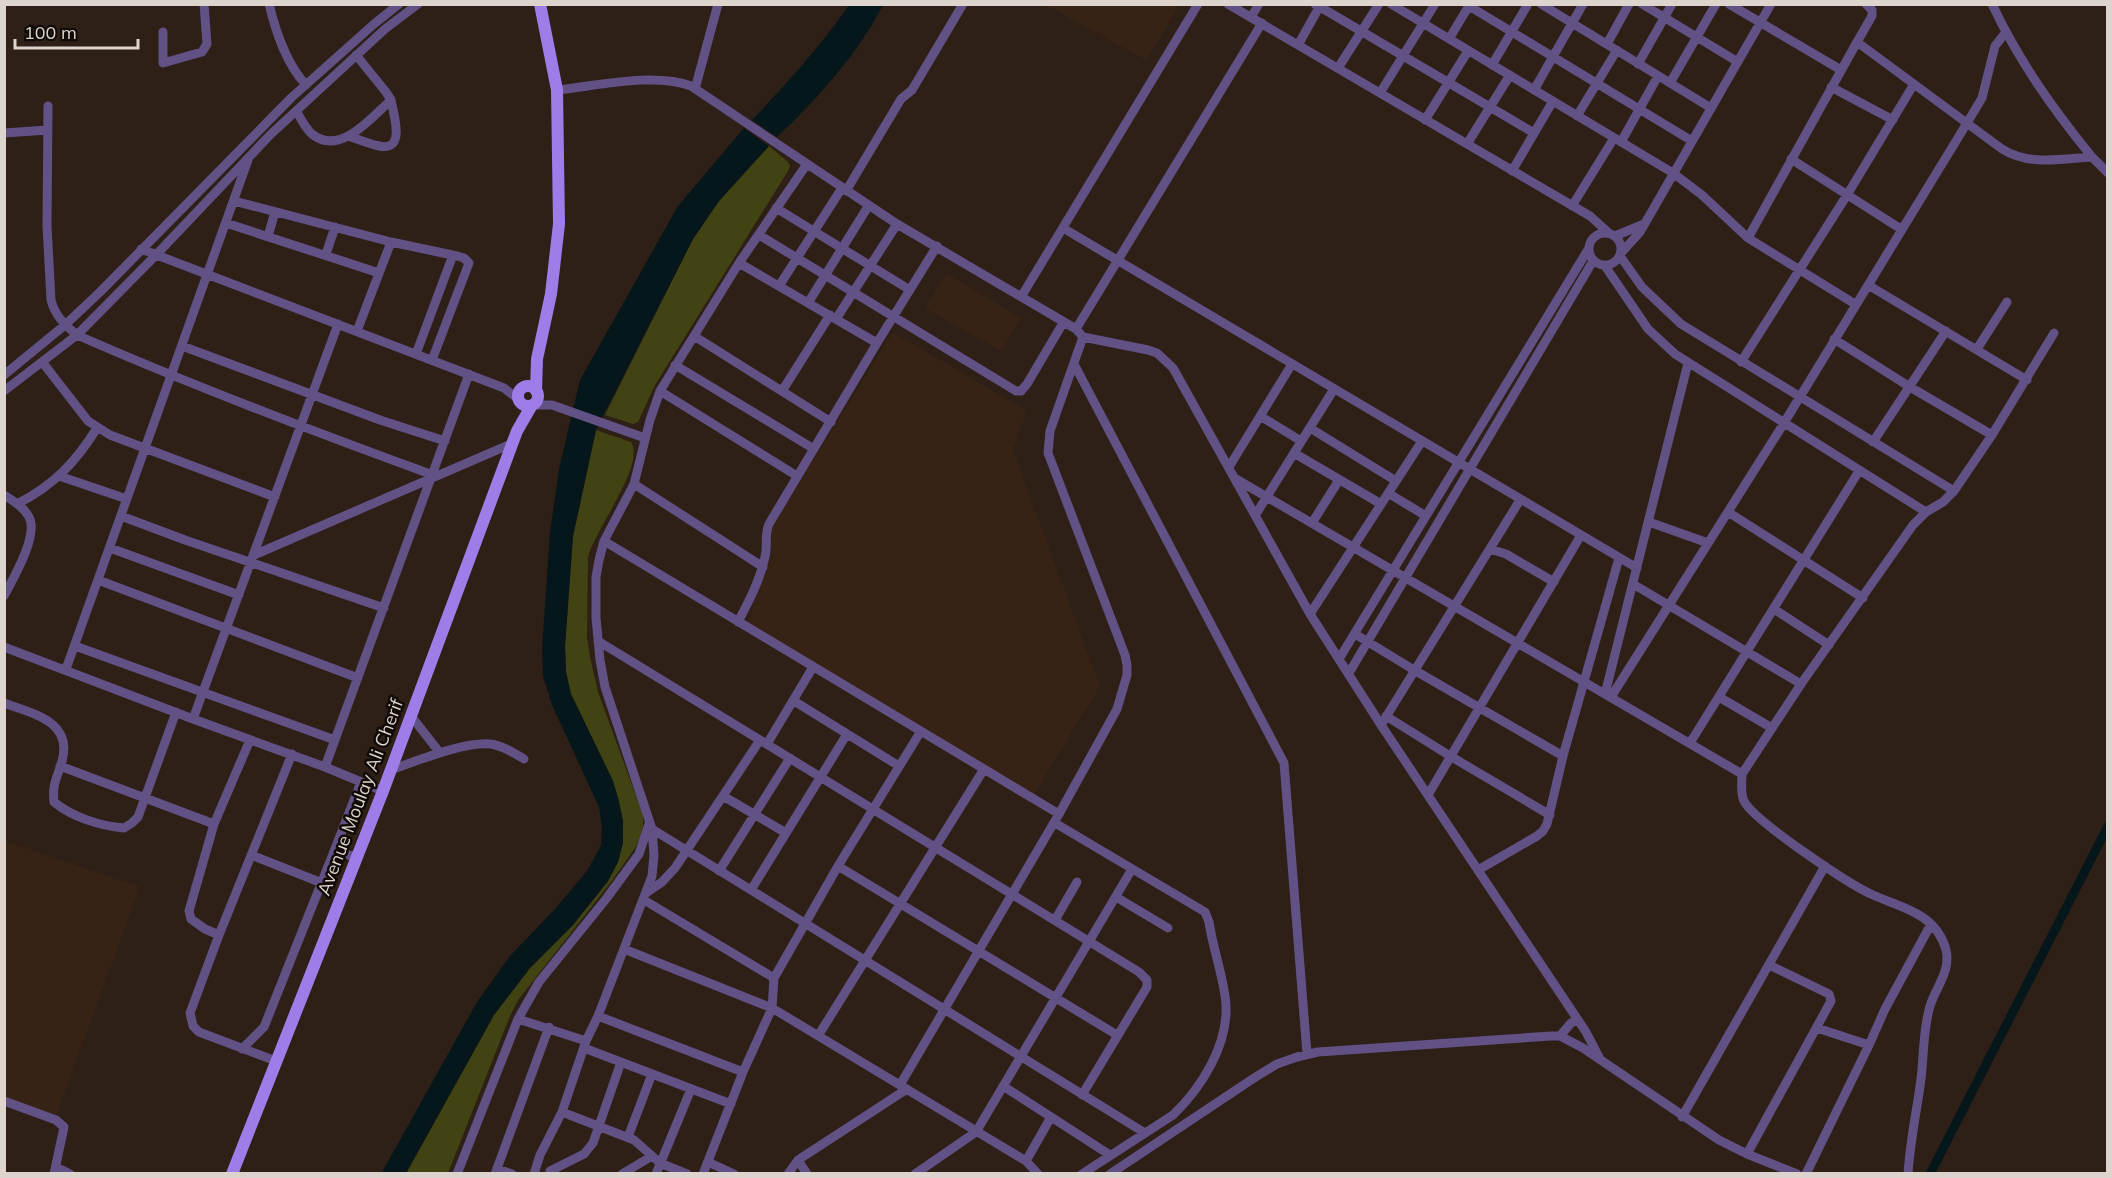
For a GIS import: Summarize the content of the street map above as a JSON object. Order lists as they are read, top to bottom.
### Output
{
  "streets": {
    "main road": ["Avenue Moulay Ali Cherif"]
  },
  "scale_bar": "100 m"
}
